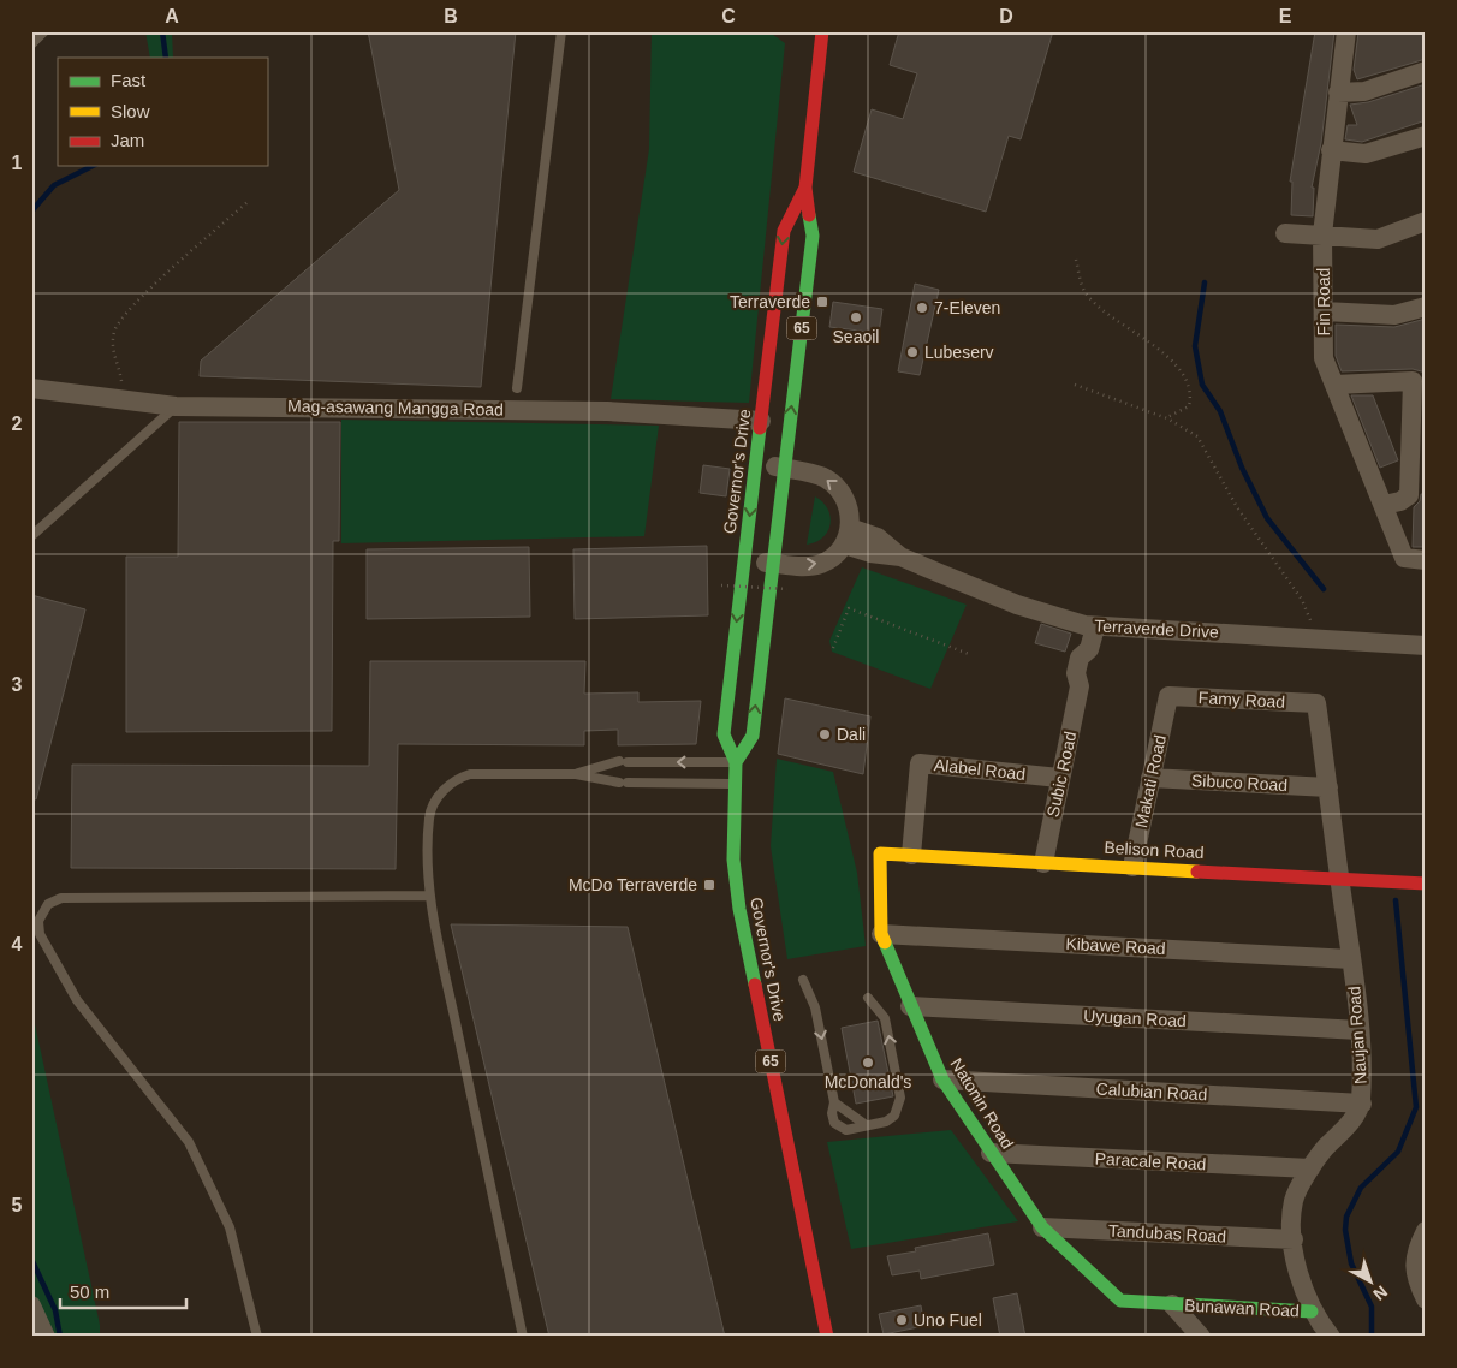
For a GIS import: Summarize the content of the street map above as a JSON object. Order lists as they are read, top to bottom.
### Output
{
  "streets": {
    "main road": [
      "65",
      "Governor's Drive",
      "Belison Road",
      "Natonin Road",
      "Bunawan Road"
    ],
    "street": [
      "Fin Road",
      "Mag-asawang Mangga Road",
      "Terraverde Drive",
      "Famy Road",
      "Alabel Road",
      "Subic Road",
      "Makati Road",
      "Sibuco Road",
      "Kibawe Road",
      "Uyugan Road",
      "Naujan Road",
      "Calubian Road",
      "Paracale Road",
      "Tandubas Road"
    ]
  },
  "crossings": [
    ["Mag-asawang Mangga Road", "Governor's Drive"],
    ["Terraverde Drive", "Subic Road"],
    ["Famy Road", "Makati Road"],
    ["Famy Road", "Naujan Road"],
    ["Alabel Road", "Subic Road"],
    ["Alabel Road", "Belison Road"],
    ["Subic Road", "Belison Road"],
    ["Makati Road", "Sibuco Road"],
    ["Makati Road", "Belison Road"],
    ["Sibuco Road", "Naujan Road"],
    ["Belison Road", "Naujan Road"],
    ["Belison Road", "Natonin Road"],
    ["Kibawe Road", "Naujan Road"],
    ["Kibawe Road", "Natonin Road"],
    ["Uyugan Road", "Naujan Road"],
    ["Uyugan Road", "Natonin Road"],
    ["Naujan Road", "Calubian Road"],
    ["Naujan Road", "Paracale Road"],
    ["Naujan Road", "Tandubas Road"],
    ["Naujan Road", "Bunawan Road"],
    ["Calubian Road", "Natonin Road"],
    ["Natonin Road", "Paracale Road"],
    ["Natonin Road", "Tandubas Road"],
    ["Natonin Road", "Bunawan Road"]
  ],
  "places": {
    "transit": ["Terraverde", "McDo Terraverde"],
    "other": [
      "7-Eleven",
      "Seaoil",
      "Lubeserv",
      "Dali",
      "McDonald's",
      "Uno Fuel"
    ]
  },
  "legend": ["Fast", "Slow", "Jam"],
  "scale_bar": "50 m",
  "north": "bottom right",
  "grid": {
    "columns": [
      "A",
      "B",
      "C",
      "D",
      "E"
    ],
    "rows": [
      "1",
      "2",
      "3",
      "4",
      "5"
    ]
  }
}
